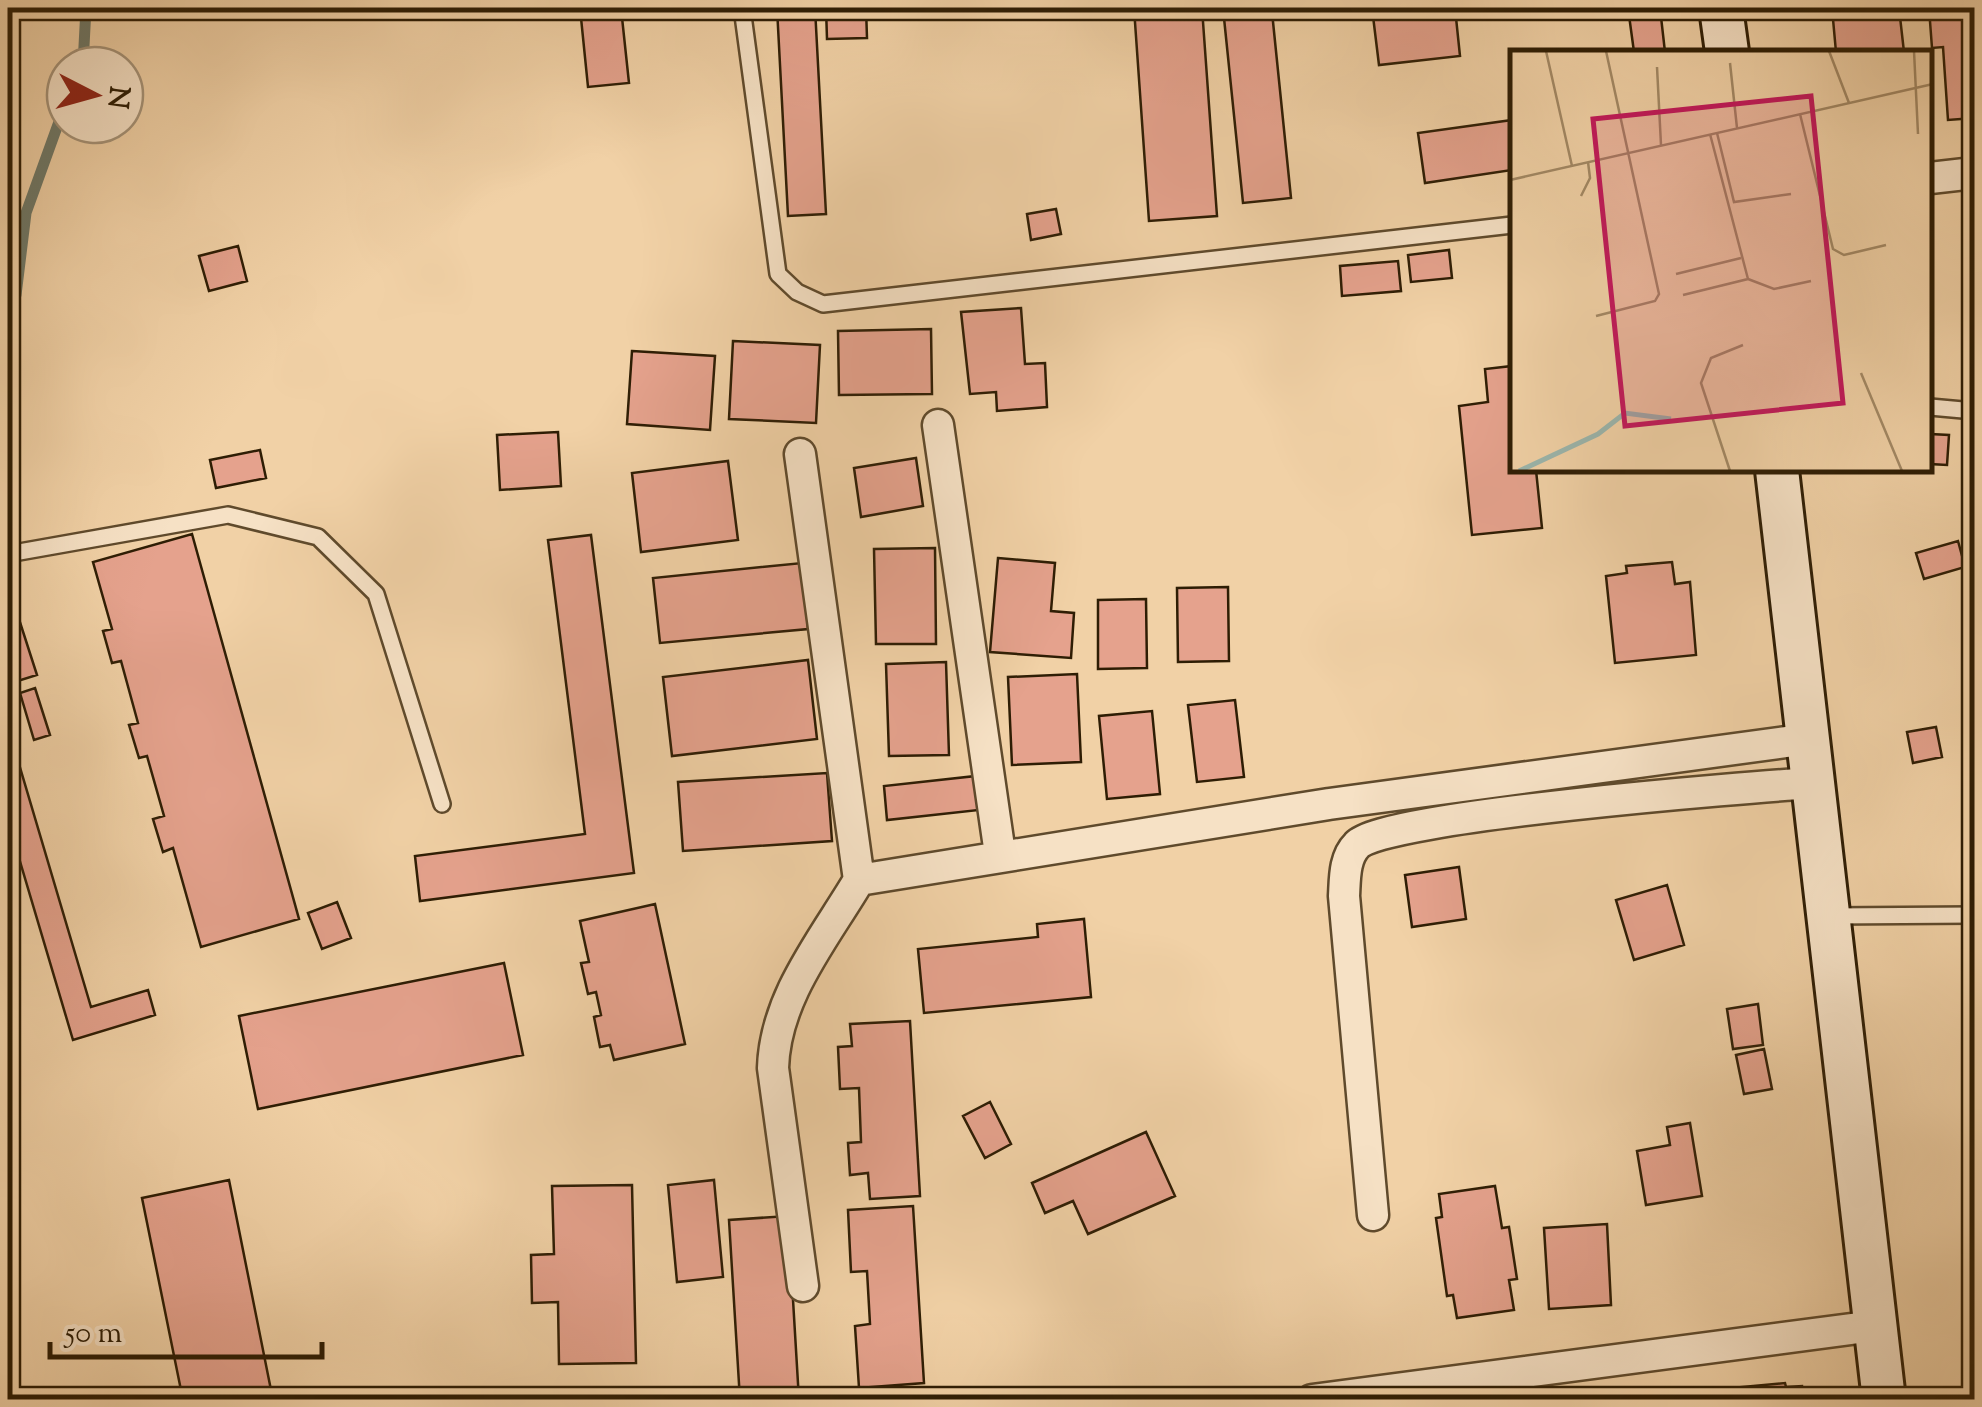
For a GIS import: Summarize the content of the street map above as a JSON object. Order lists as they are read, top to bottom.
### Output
{
  "scale_bar": "50 m",
  "north": "right"
}
